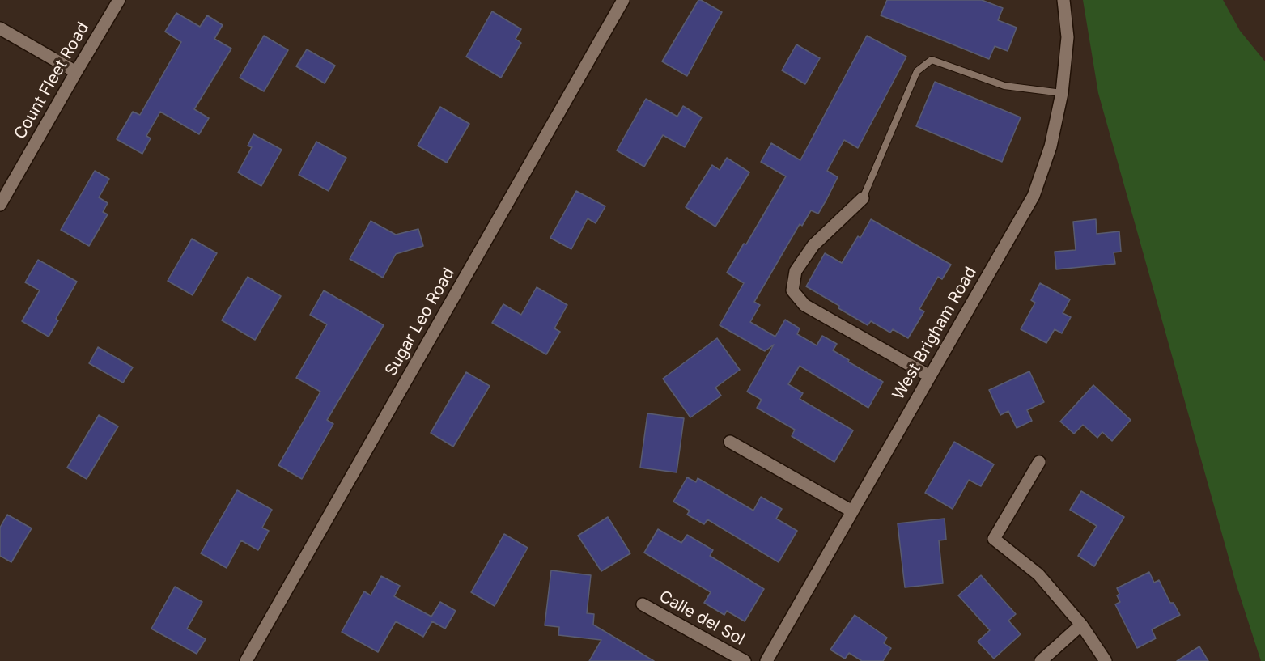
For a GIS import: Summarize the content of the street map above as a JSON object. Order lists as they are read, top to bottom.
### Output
{
  "streets": {
    "street": [
      "Count Fleet Road",
      "Sugar Leo Road",
      "West Brigham Road",
      "Calle del Sol"
    ]
  }
}
